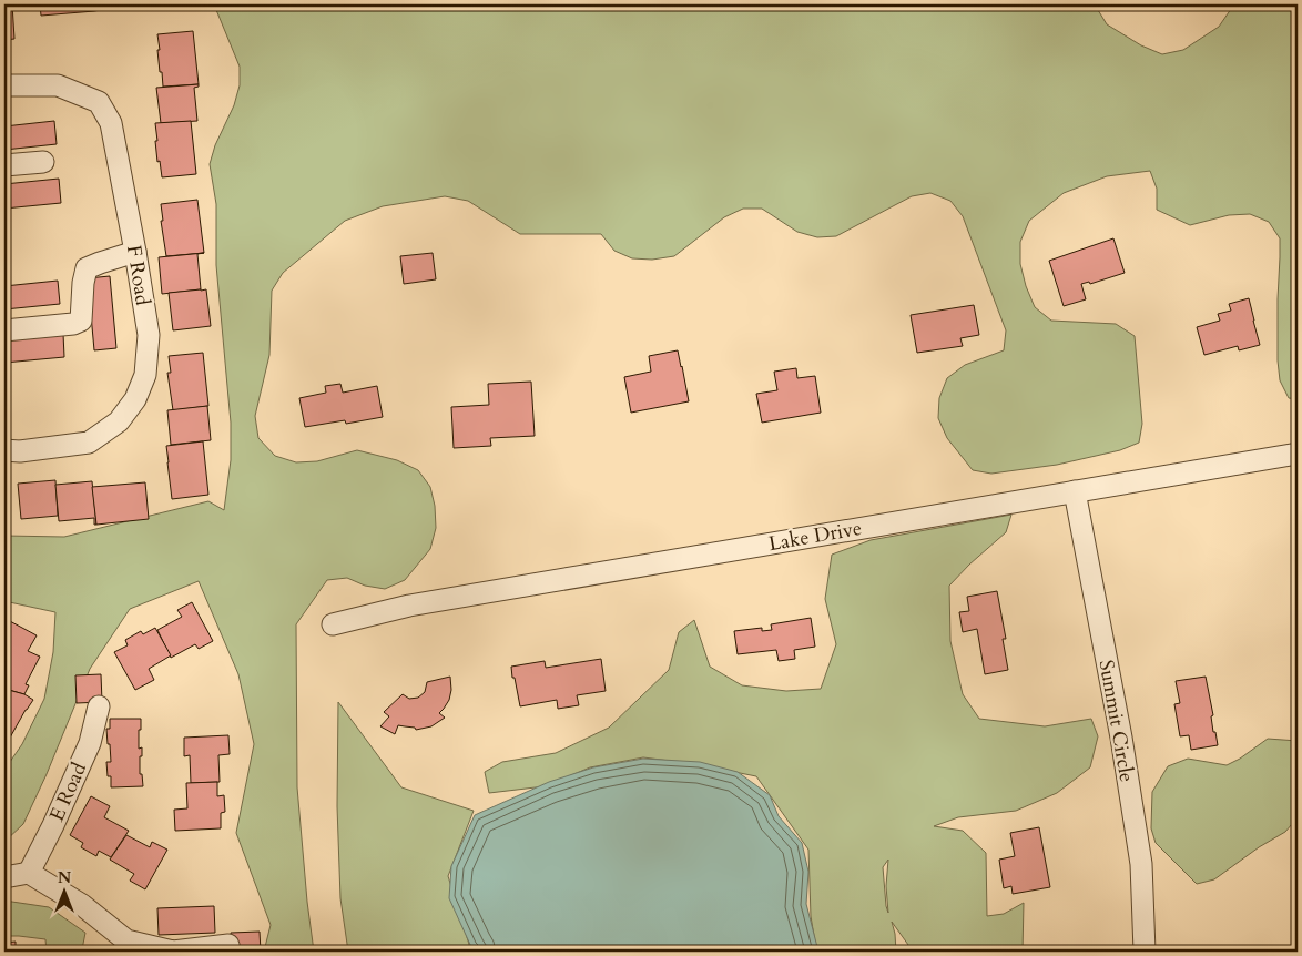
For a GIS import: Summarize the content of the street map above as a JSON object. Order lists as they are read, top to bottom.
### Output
{
  "streets": {
    "street": [
      "F Road",
      "Lake Drive",
      "Summit Circle",
      "E Road"
    ]
  },
  "crossings": [
    ["Lake Drive", "Summit Circle"]
  ],
  "north": "top"
}
